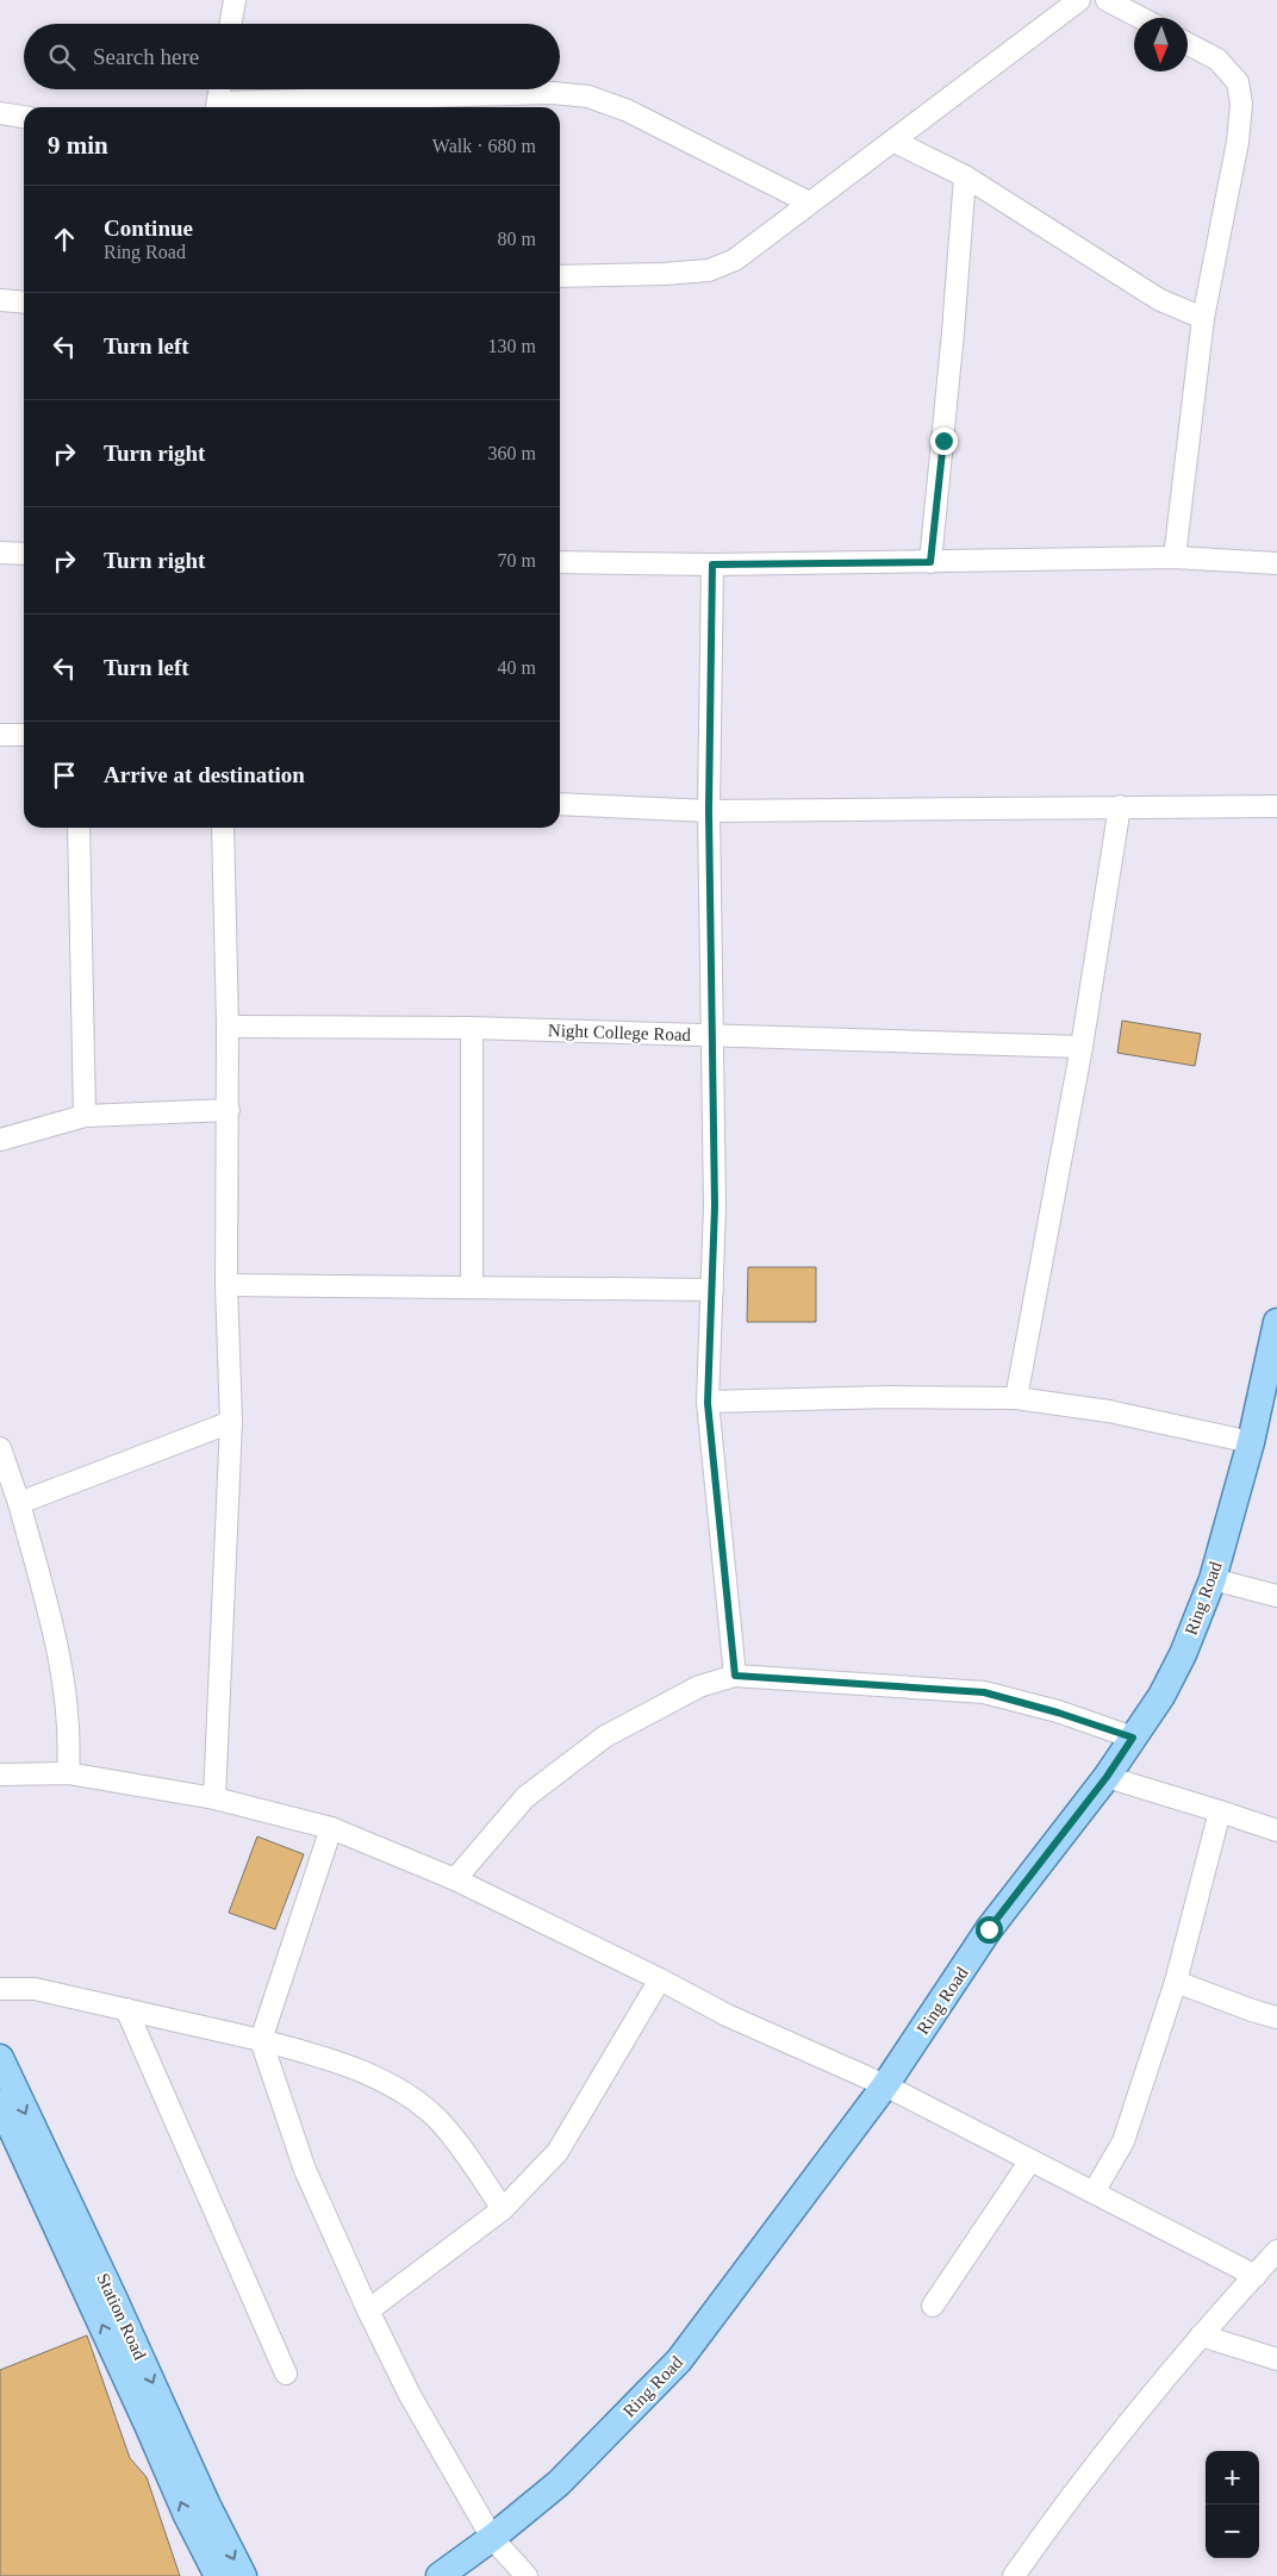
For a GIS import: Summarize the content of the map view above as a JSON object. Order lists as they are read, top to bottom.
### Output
{
  "streets": {
    "main road": ["Ring Road", "Station Road"],
    "street": ["Night College Road"]
  },
  "north": "bottom",
  "page": {
    "search": "Search here",
    "heading": ["9 min", "Walk · 680 m"],
    "list": [
      ["Continue", "Ring Road", "80 m"],
      ["Turn left", "130 m"],
      ["Turn right", "360 m"],
      ["Turn right", "70 m"],
      ["Turn left", "40 m"],
      "Arrive at destination"
    ],
    "map_buttons": ["+", "−"]
  }
}
